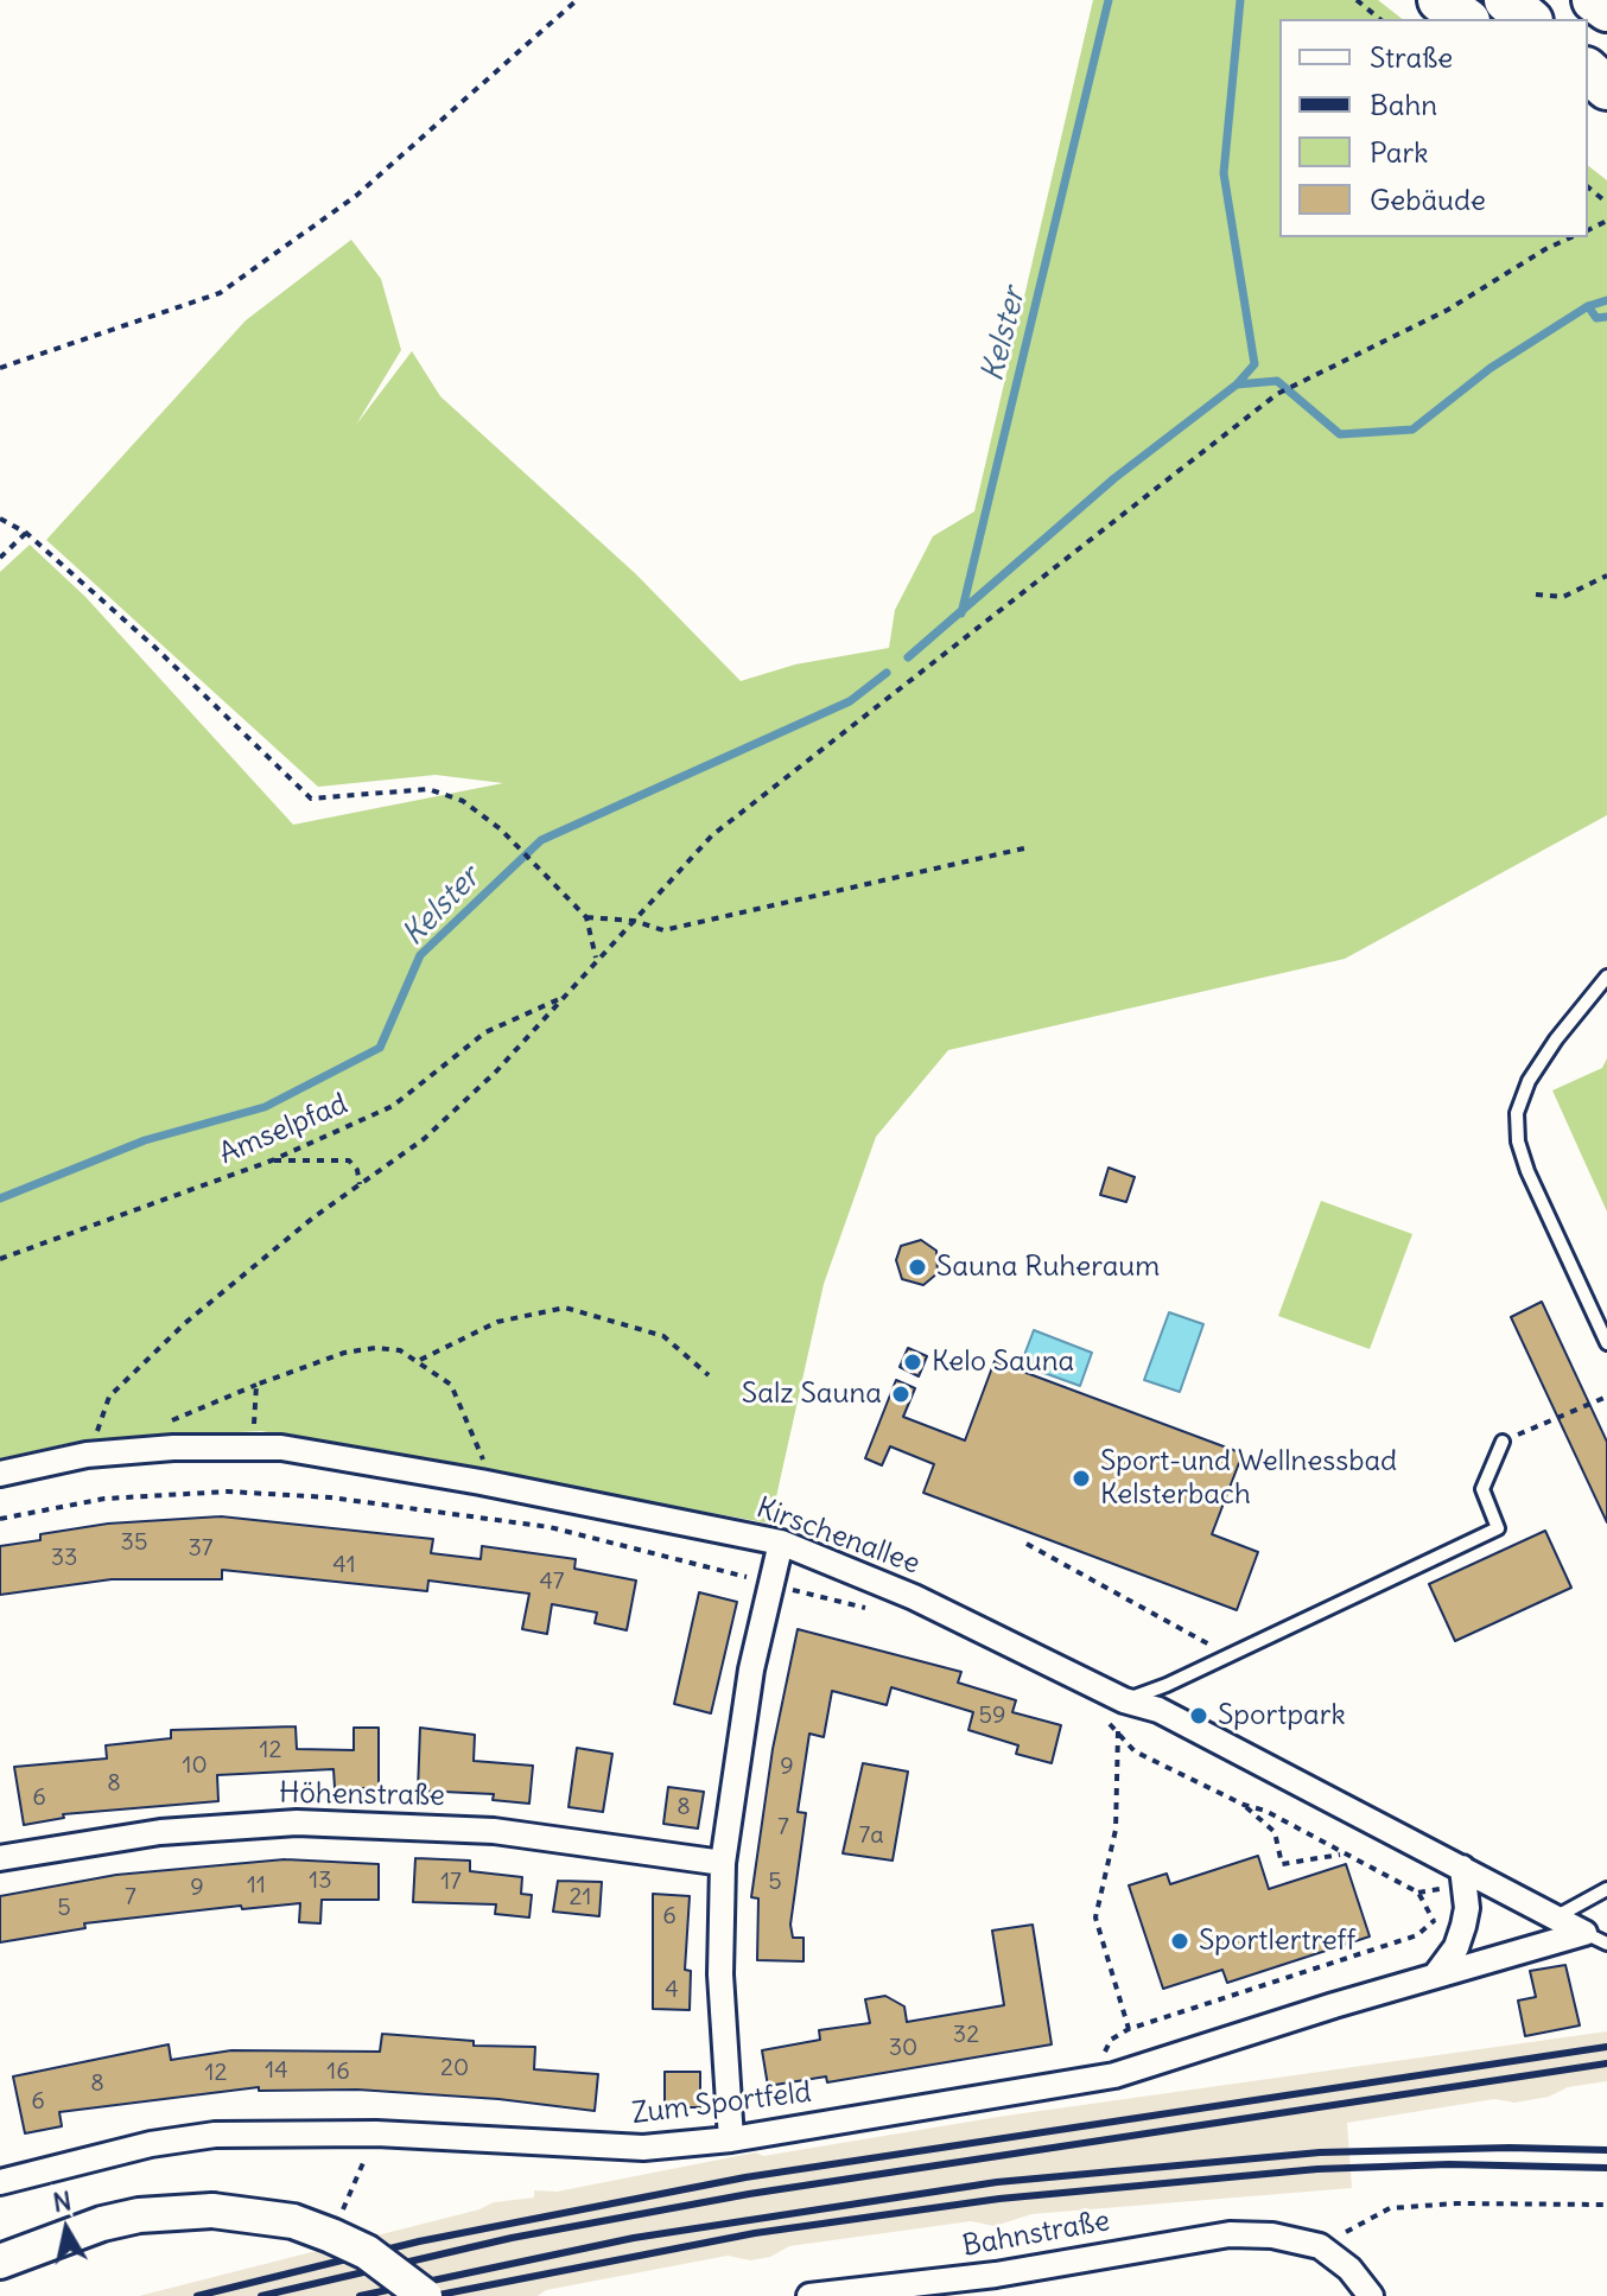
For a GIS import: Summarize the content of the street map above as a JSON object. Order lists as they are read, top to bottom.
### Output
{
  "streets": {
    "street": [
      "Kirschenallee",
      "Höhenstraße",
      "Zum Sportfeld",
      "Bahnstraße"
    ],
    "path": ["Amselpfad"]
  },
  "crossings": [
    ["Kirschenallee", "Zum Sportfeld"]
  ],
  "water": ["Kelster"],
  "places": [
    "Sauna Ruheraum",
    "Kelo Sauna",
    "Salz Sauna",
    "Sport-und Wellnessbad Kelsterbach",
    "Sportpark",
    "Sportlertreff"
  ],
  "house_numbers": [
    "35",
    "37",
    "33",
    "41",
    "47",
    "59",
    "12",
    "10",
    "9",
    "8",
    "6",
    "8",
    "7",
    "7a",
    "13",
    "17",
    "5",
    "11",
    "9",
    "7",
    "21",
    "5",
    "6",
    "4",
    "32",
    "30",
    "20",
    "14",
    "16",
    "12",
    "8",
    "6"
  ],
  "legend": [
    "Straße",
    "Bahn",
    "Park",
    "Gebäude"
  ],
  "north": "top"
}
